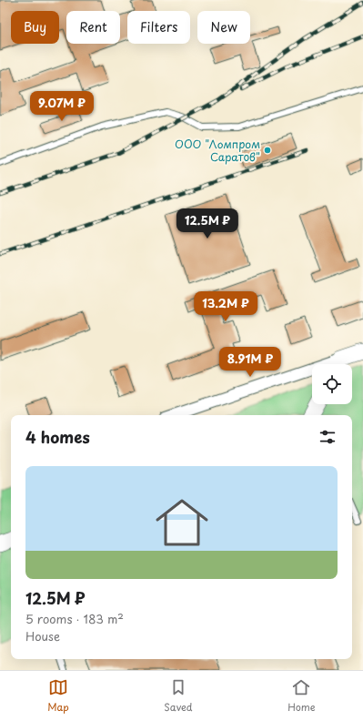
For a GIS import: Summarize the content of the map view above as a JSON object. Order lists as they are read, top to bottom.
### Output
{
  "places": ["ООО \"Ломпром Саратов\""],
  "page": {
    "chip": [
      "Buy",
      "Rent",
      "Filters",
      "New"
    ],
    "price": [
      "9.07M ₽",
      "12.5M ₽",
      "13.2M ₽",
      "8.91M ₽"
    ],
    "heading": "4 homes",
    "list": [
      {
        "name": "12.5M ₽",
        "note": "5 rooms · 183 m² · House"
      }
    ],
    "tabs": ["Map", "Saved", "Home"]
  }
}
